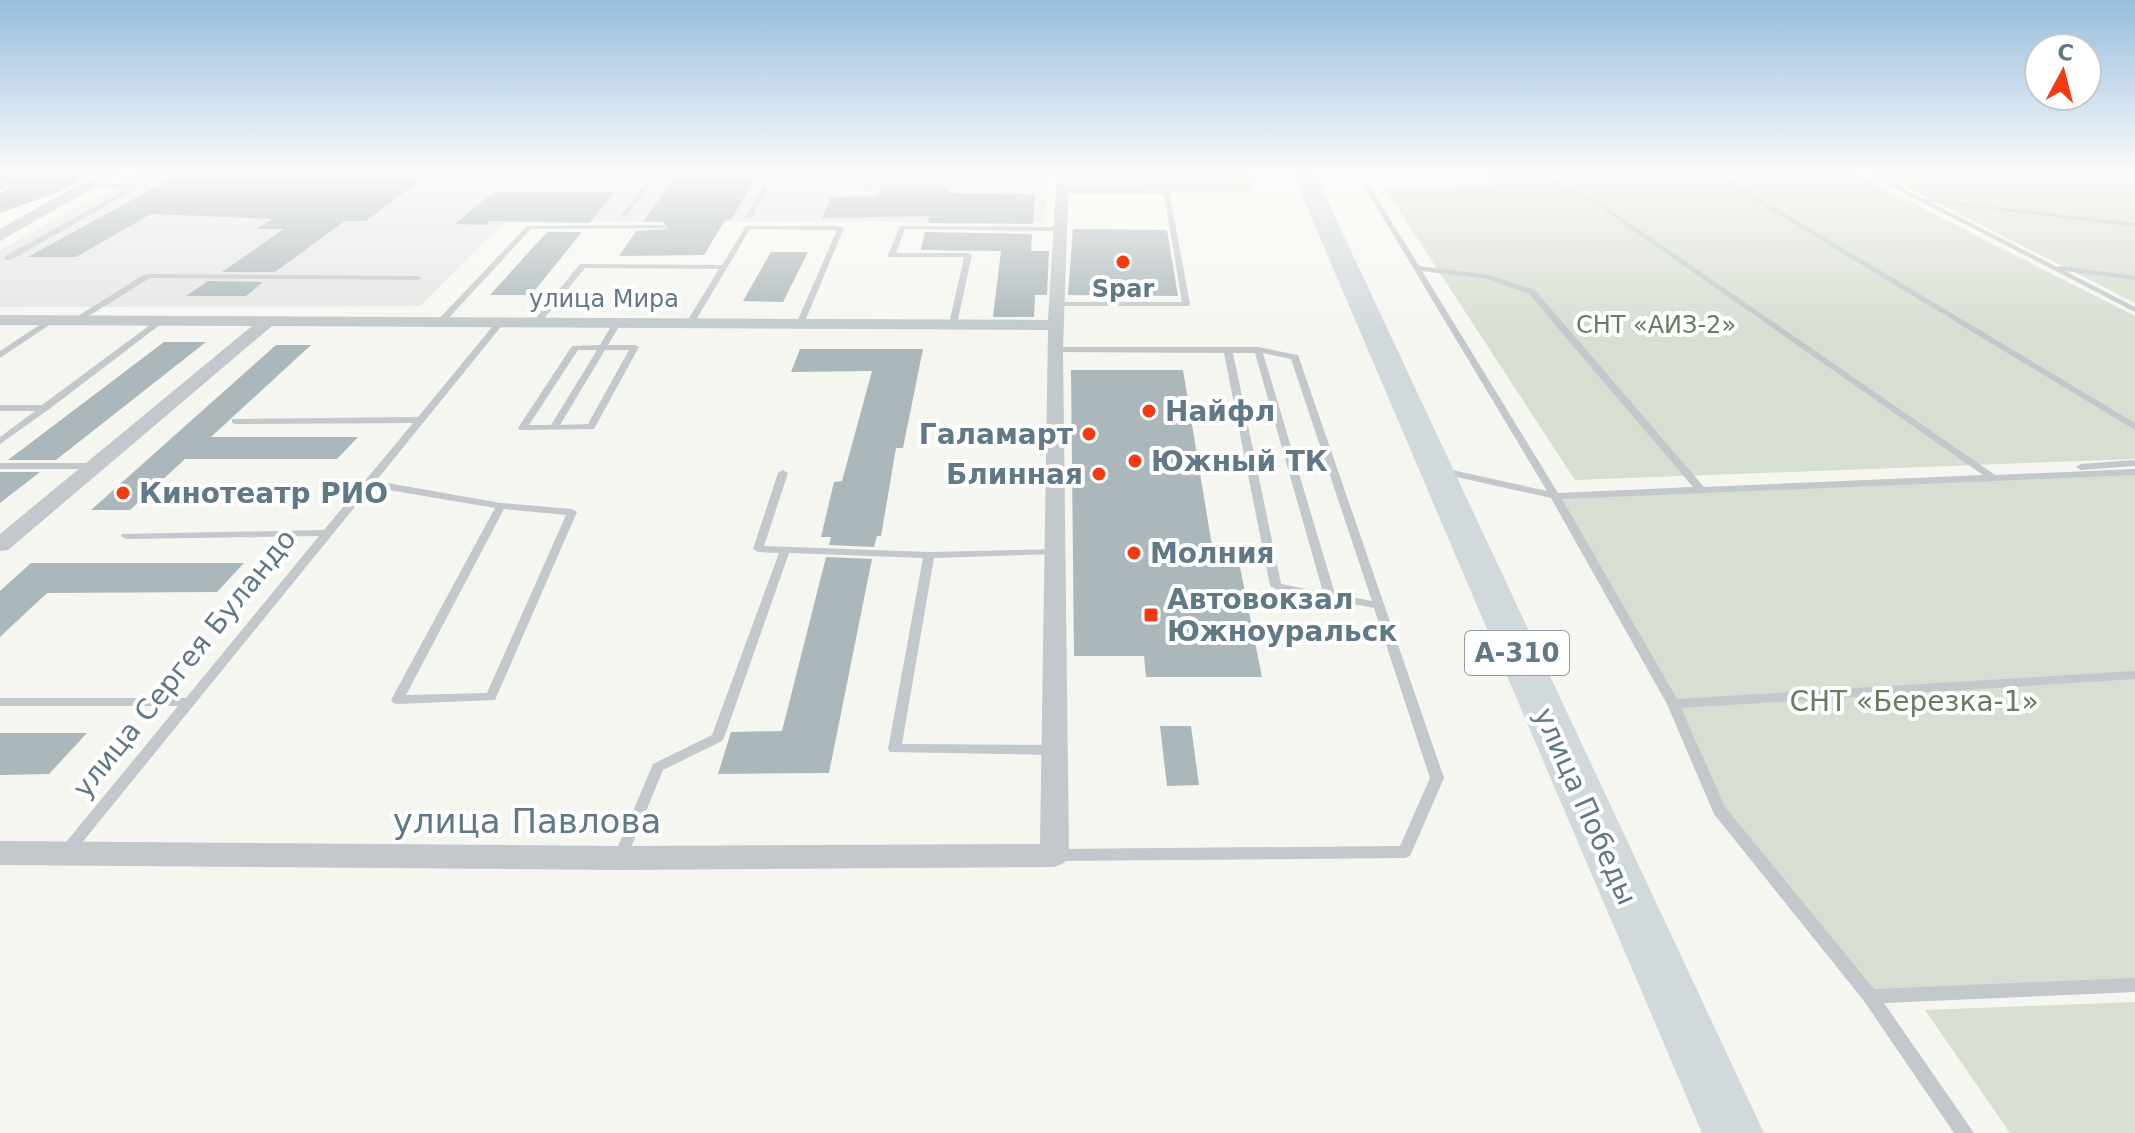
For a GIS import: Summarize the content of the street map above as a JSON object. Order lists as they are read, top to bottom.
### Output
{
  "streets": {
    "highway": ["А-310", "улица Победы"],
    "street": ["улица Мира", "улица Павлова"],
    "lane": ["улица Сергея Буландо"]
  },
  "crossings": [
    ["улица Мира", "улица Сергея Буландо"],
    ["улица Сергея Буландо", "улица Павлова"]
  ],
  "parks": ["СНТ «АИЗ-2»", "СНТ «Березка-1»"],
  "places": {
    "other": [
      "Spar",
      "Найфл",
      "Галамарт",
      "Южный ТК",
      "Блинная",
      "Кинотеатр РИО",
      "Молния"
    ],
    "transit": ["Автовокзал Южноуральск"]
  },
  "north": "top"
}
